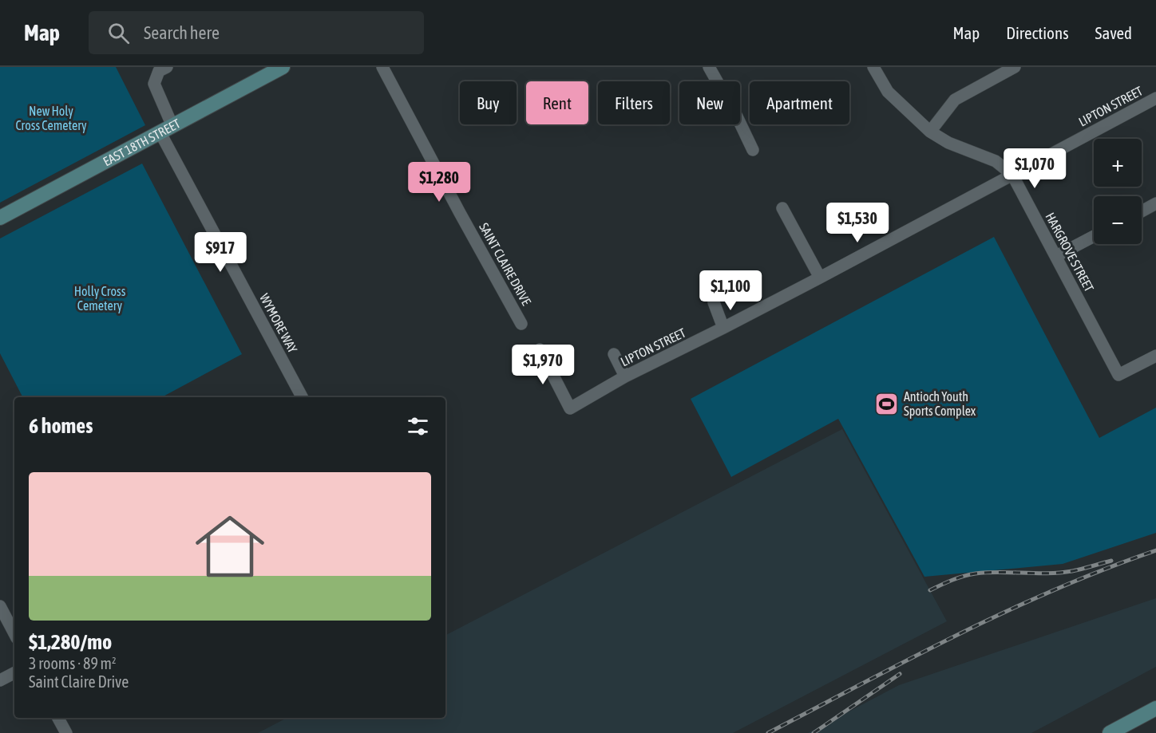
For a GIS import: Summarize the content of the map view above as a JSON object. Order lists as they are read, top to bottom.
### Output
{
  "streets": {
    "main road": ["EAST 18TH STREET"],
    "street": [
      "LIPTON STREET",
      "HARGROVE STREET",
      "SAINT CLAIRE DRIVE",
      "WYMORE WAY"
    ]
  },
  "crossings": [
    ["LIPTON STREET", "HARGROVE STREET"],
    ["EAST 18TH STREET", "WYMORE WAY"]
  ],
  "parks": ["New Holy Cross Cemetery", "Holly Cross Cemetery"],
  "places": {
    "sports": ["Antioch Youth Sports Complex"]
  },
  "page": {
    "header": "Map",
    "search": "Search here",
    "nav": ["Map", "Directions", "Saved"],
    "chip": [
      "Buy",
      "Rent",
      "Filters",
      "New",
      "Apartment"
    ],
    "map_buttons": ["+", "−"],
    "price": [
      "$1,070",
      "$1,280",
      "$1,530",
      "$917",
      "$1,100",
      "$1,970"
    ],
    "heading": "6 homes",
    "list": [
      {
        "name": "$1,280/mo",
        "note": "3 rooms · 89 m² · Saint Claire Drive"
      }
    ]
  }
}
